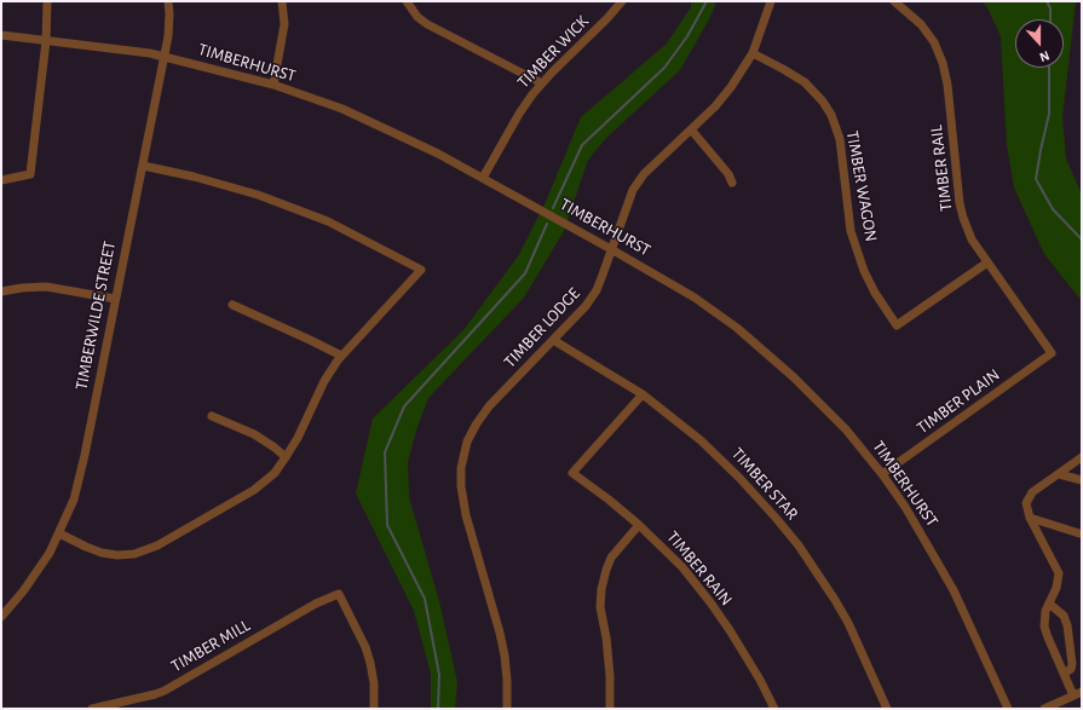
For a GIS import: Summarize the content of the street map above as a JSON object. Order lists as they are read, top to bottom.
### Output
{
  "streets": {
    "street": [
      "TIMBER WICK",
      "TIMBERHURST",
      "TIMBER RAIL",
      "TIMBER WAGON",
      "TIMBERWILDE STREET",
      "TIMBER LODGE",
      "TIMBER PLAIN",
      "TIMBER STAR",
      "TIMBER RAIN",
      "TIMBER MILL"
    ]
  },
  "crossings": [
    ["TIMBER WICK", "TIMBERHURST"],
    ["TIMBERHURST", "TIMBERWILDE STREET"],
    ["TIMBERHURST", "TIMBER LODGE"],
    ["TIMBERHURST", "TIMBER PLAIN"],
    ["TIMBER RAIL", "TIMBER WAGON"],
    ["TIMBER RAIL", "TIMBER PLAIN"],
    ["TIMBER WAGON", "TIMBER LODGE"],
    ["TIMBER LODGE", "TIMBER STAR"],
    ["TIMBER STAR", "TIMBER RAIN"]
  ],
  "north": "bottom"
}
